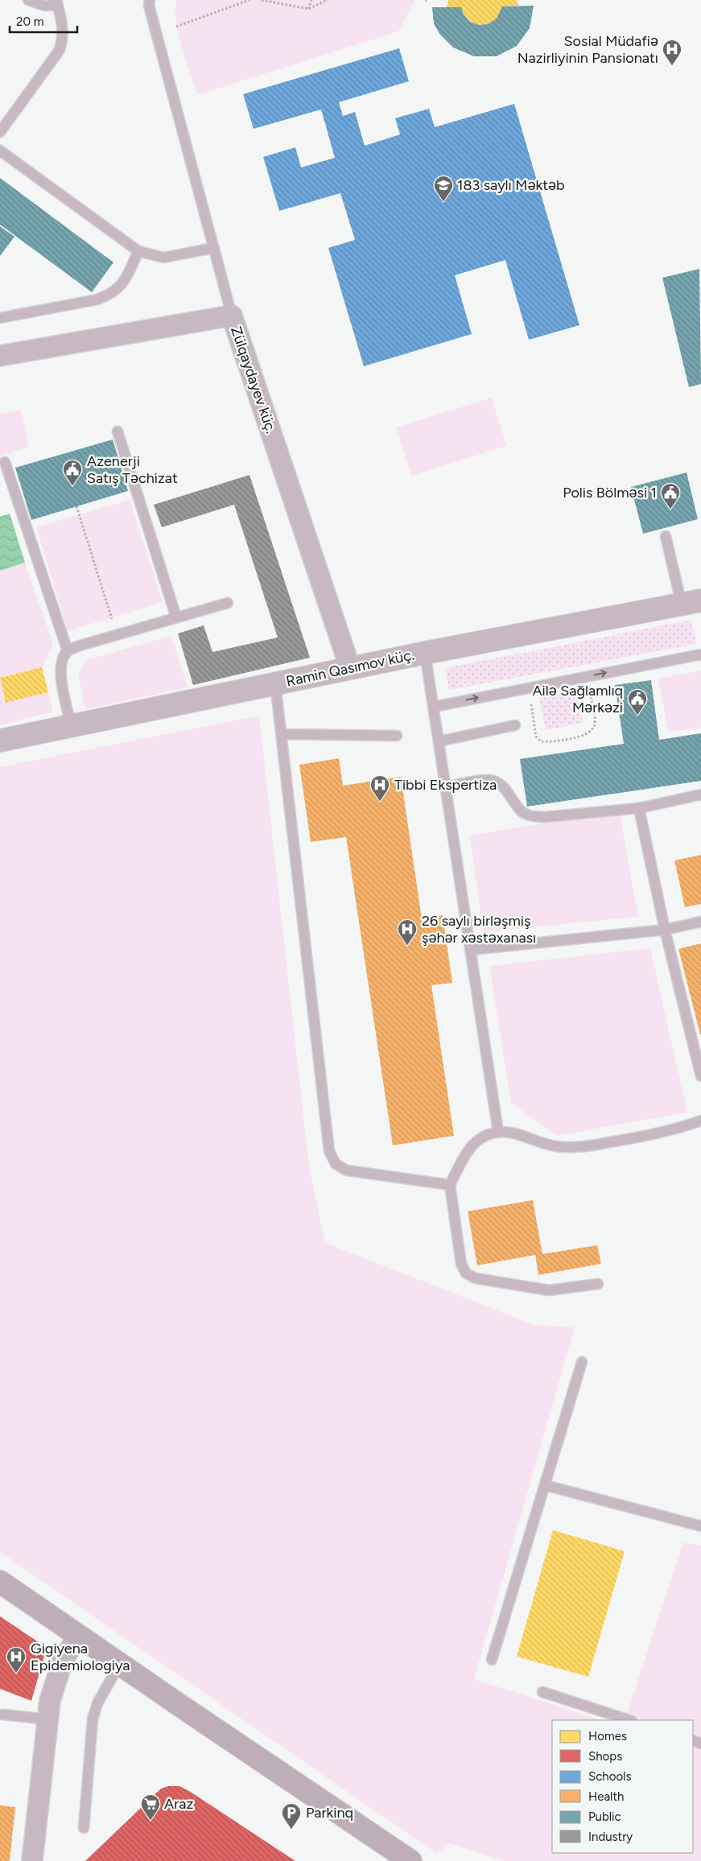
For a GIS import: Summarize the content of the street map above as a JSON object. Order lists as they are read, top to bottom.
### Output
{
  "streets": {
    "street": ["Zülqaydayev küç.", "Ramin Qasımov küç."]
  },
  "crossings": [
    ["Zülqaydayev küç.", "Ramin Qasımov küç."]
  ],
  "places": {
    "hospital": [
      "Sosial Müdafiə Nazirliyinin Pansionatı",
      "Tibbi Ekspertiza",
      "26 saylı birləşmiş şəhər xəstəxanası",
      "Gigiyena Epidemiologiya"
    ],
    "school or university": ["183 saylı Məktəb"],
    "public building": ["Azenerji Satış Təchizat", "Polis Bölməsi 1", "Ailə Sağlamlıq Mərkəzi"],
    "supermarket": ["Araz"],
    "parking": ["Parkinq"]
  },
  "legend": [
    "Homes",
    "Shops",
    "Schools",
    "Health",
    "Public",
    "Industry"
  ],
  "scale_bar": "20 m"
}
